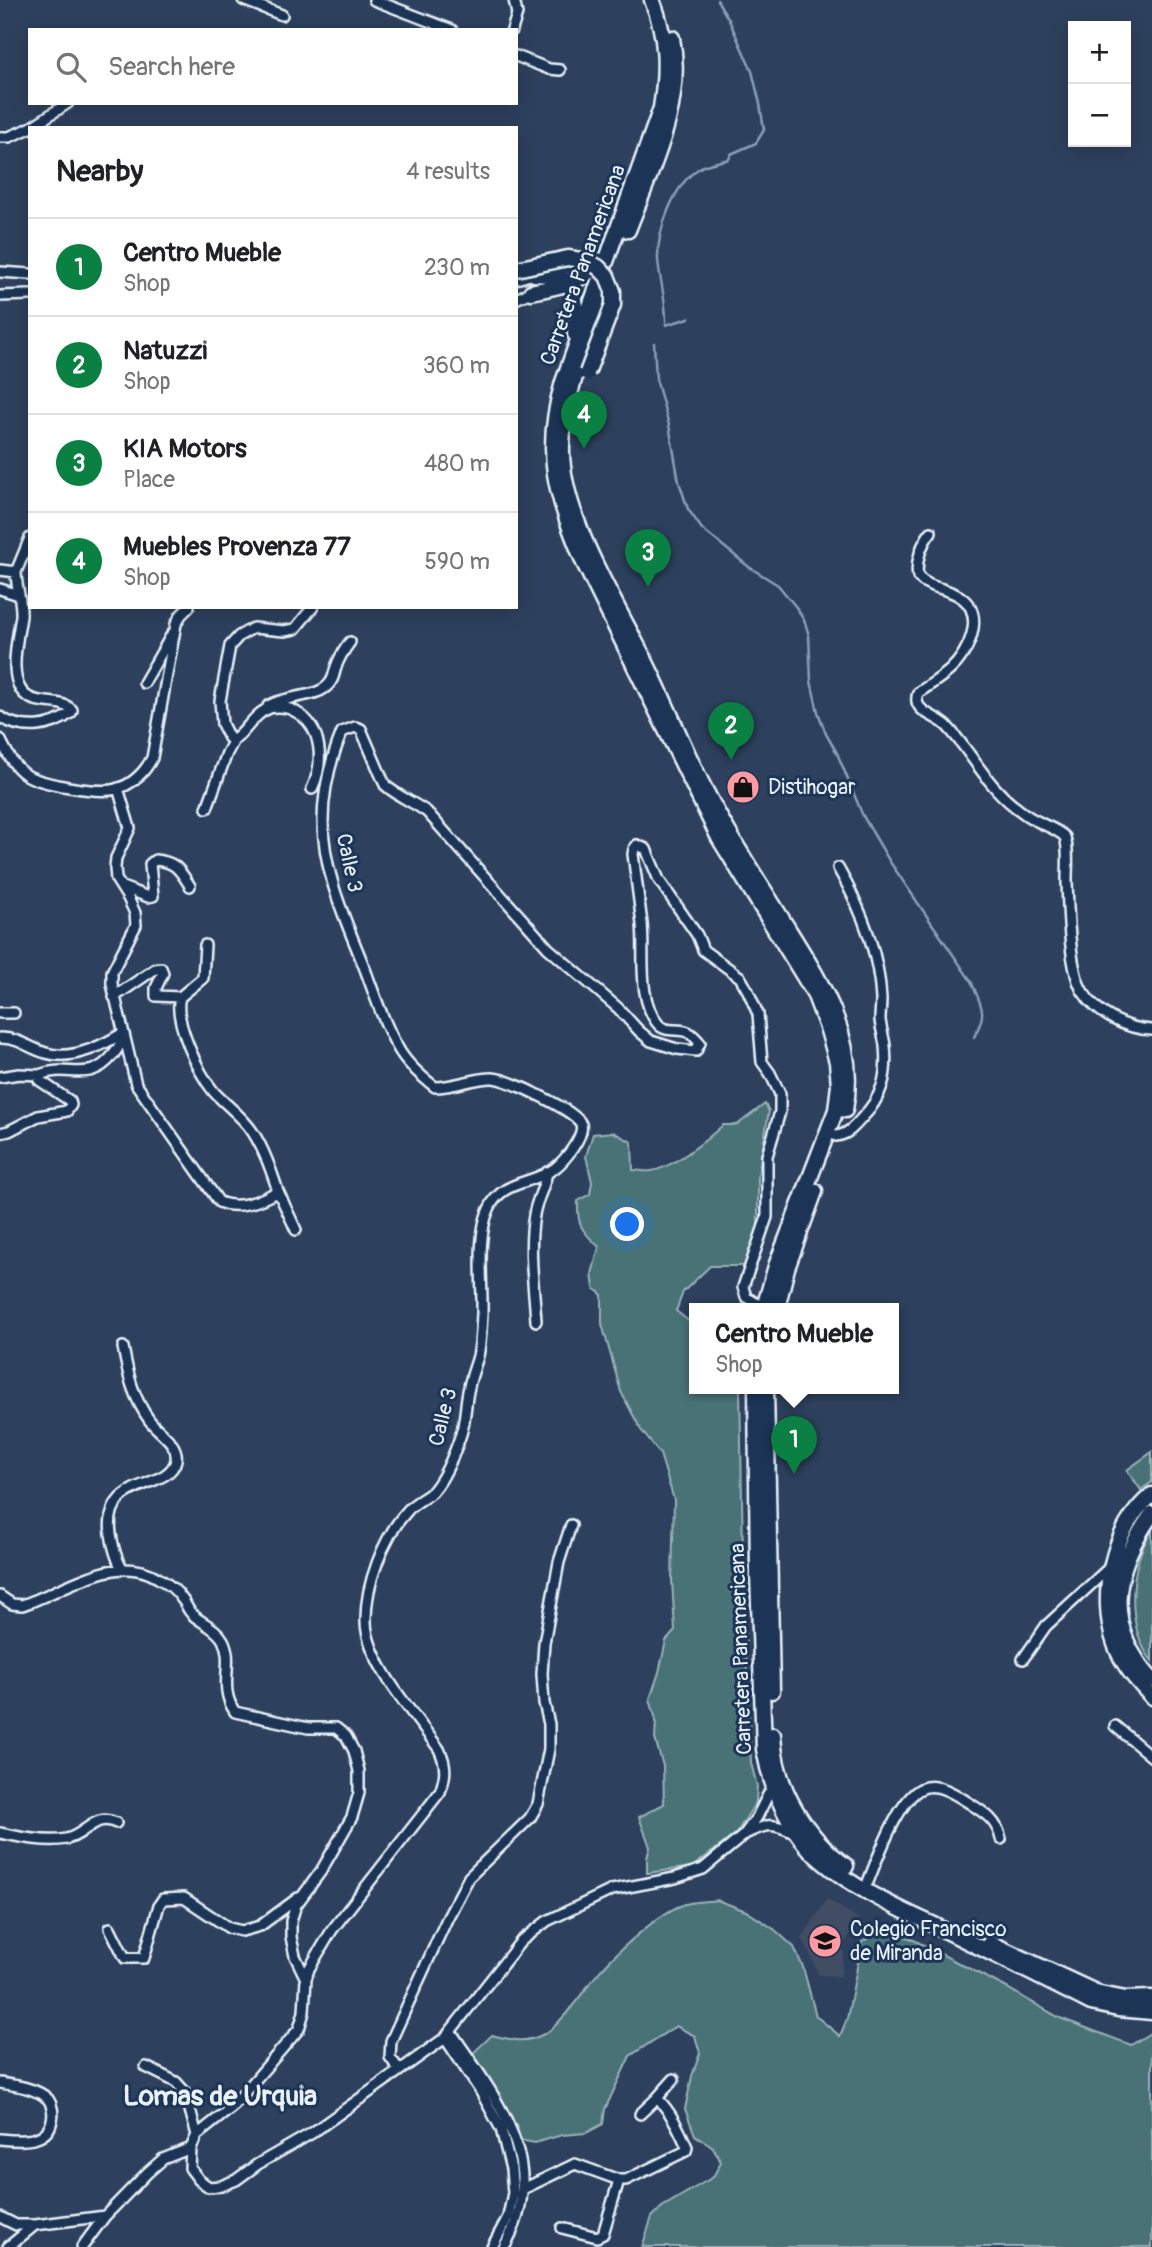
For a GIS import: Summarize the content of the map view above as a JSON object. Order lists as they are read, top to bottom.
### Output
{
  "streets": {
    "main road": ["Carretera Panamericana"],
    "street": ["Calle 3"]
  },
  "districts": ["Lomas de Urquia"],
  "places": {
    "shop": ["Distihogar"],
    "school or university": ["Colegio Francisco de Miranda"]
  },
  "page": {
    "map_buttons": ["+", "−"],
    "search": "Search here",
    "heading": ["Nearby", "4 results"],
    "list": [
      {
        "mark": "1",
        "name": "Centro Mueble",
        "note": "Shop",
        "value": "230 m"
      },
      {
        "mark": "2",
        "name": "Natuzzi",
        "note": "Shop",
        "value": "360 m"
      },
      {
        "mark": "3",
        "name": "KIA Motors",
        "note": "Place",
        "value": "480 m"
      },
      {
        "mark": "4",
        "name": "Muebles Provenza 77",
        "note": "Shop",
        "value": "590 m"
      }
    ],
    "pins": [
      "4",
      "3",
      "2",
      "1"
    ],
    "popup": ["Centro Mueble", "Shop"]
  }
}
